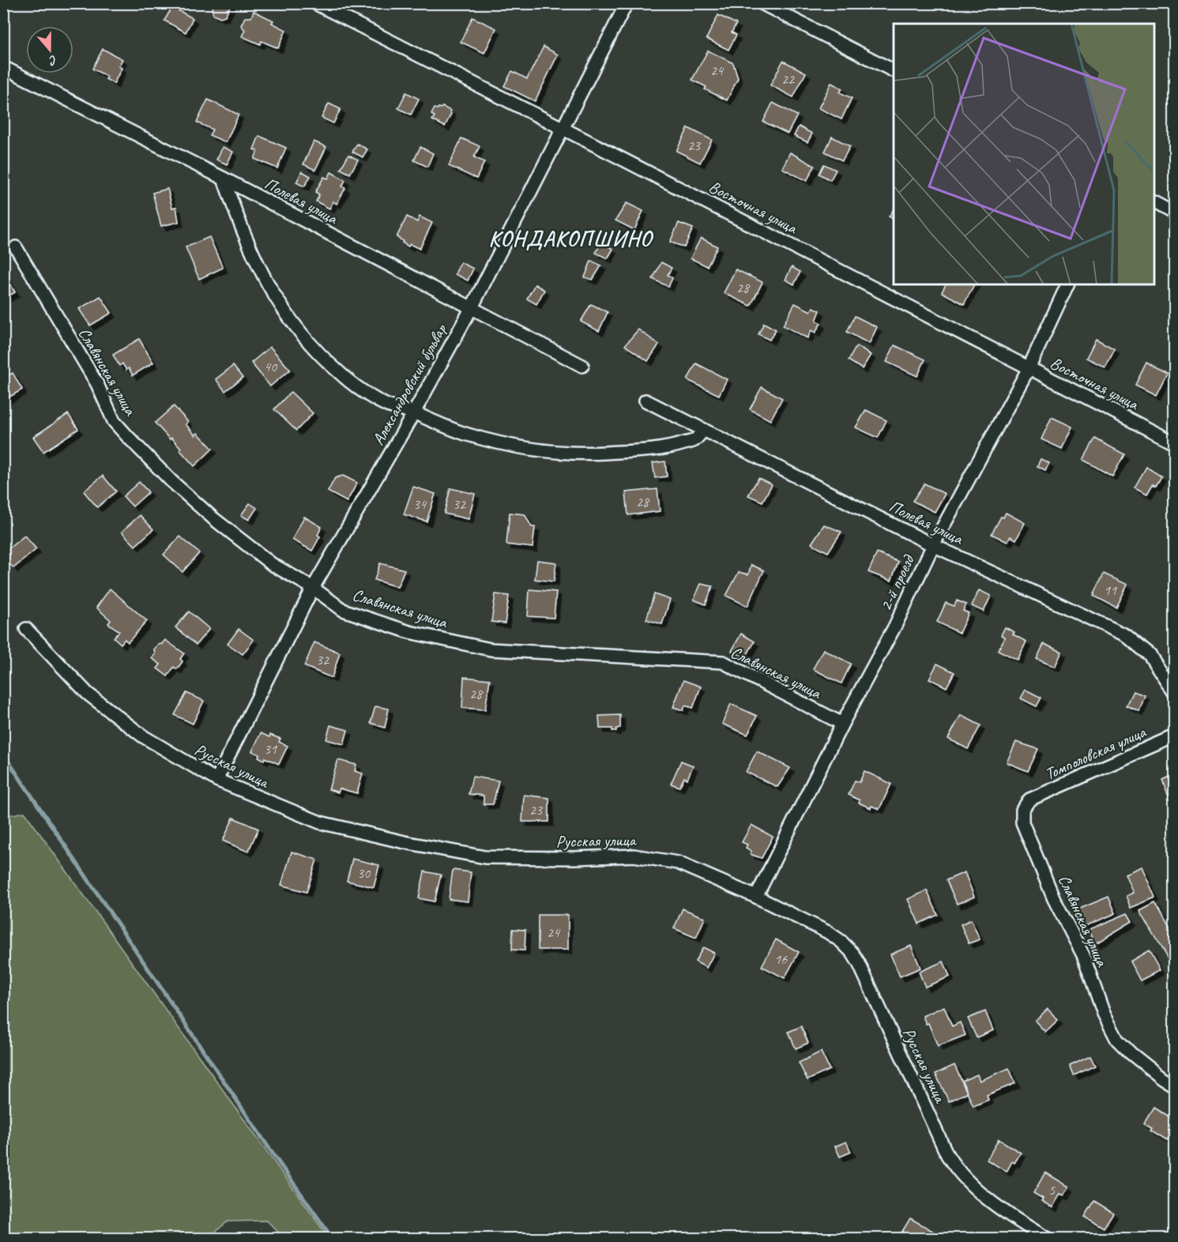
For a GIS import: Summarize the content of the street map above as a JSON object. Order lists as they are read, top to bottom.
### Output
{
  "streets": {
    "street": [
      "Полевая улица",
      "Восточная улица",
      "Славянская улица",
      "Александровский бульвар",
      "2-й проезд",
      "Томполовская улица",
      "Русская улица"
    ]
  },
  "crossings": [
    ["Полевая улица", "Александровский бульвар"],
    ["Полевая улица", "2-й проезд"],
    ["Восточная улица", "Александровский бульвар"],
    ["Восточная улица", "2-й проезд"],
    ["Славянская улица", "Александровский бульвар"],
    ["Славянская улица", "2-й проезд"],
    ["Славянская улица", "Томполовская улица"],
    ["Александровский бульвар", "Русская улица"],
    ["2-й проезд", "Русская улица"]
  ],
  "districts": ["КОНДАКОПШИНО"],
  "house_numbers": [
    "24",
    "22",
    "23",
    "28",
    "40",
    "28",
    "34",
    "32",
    "11",
    "32",
    "28",
    "31",
    "23",
    "30",
    "24",
    "16",
    "5"
  ],
  "north": "bottom"
}
